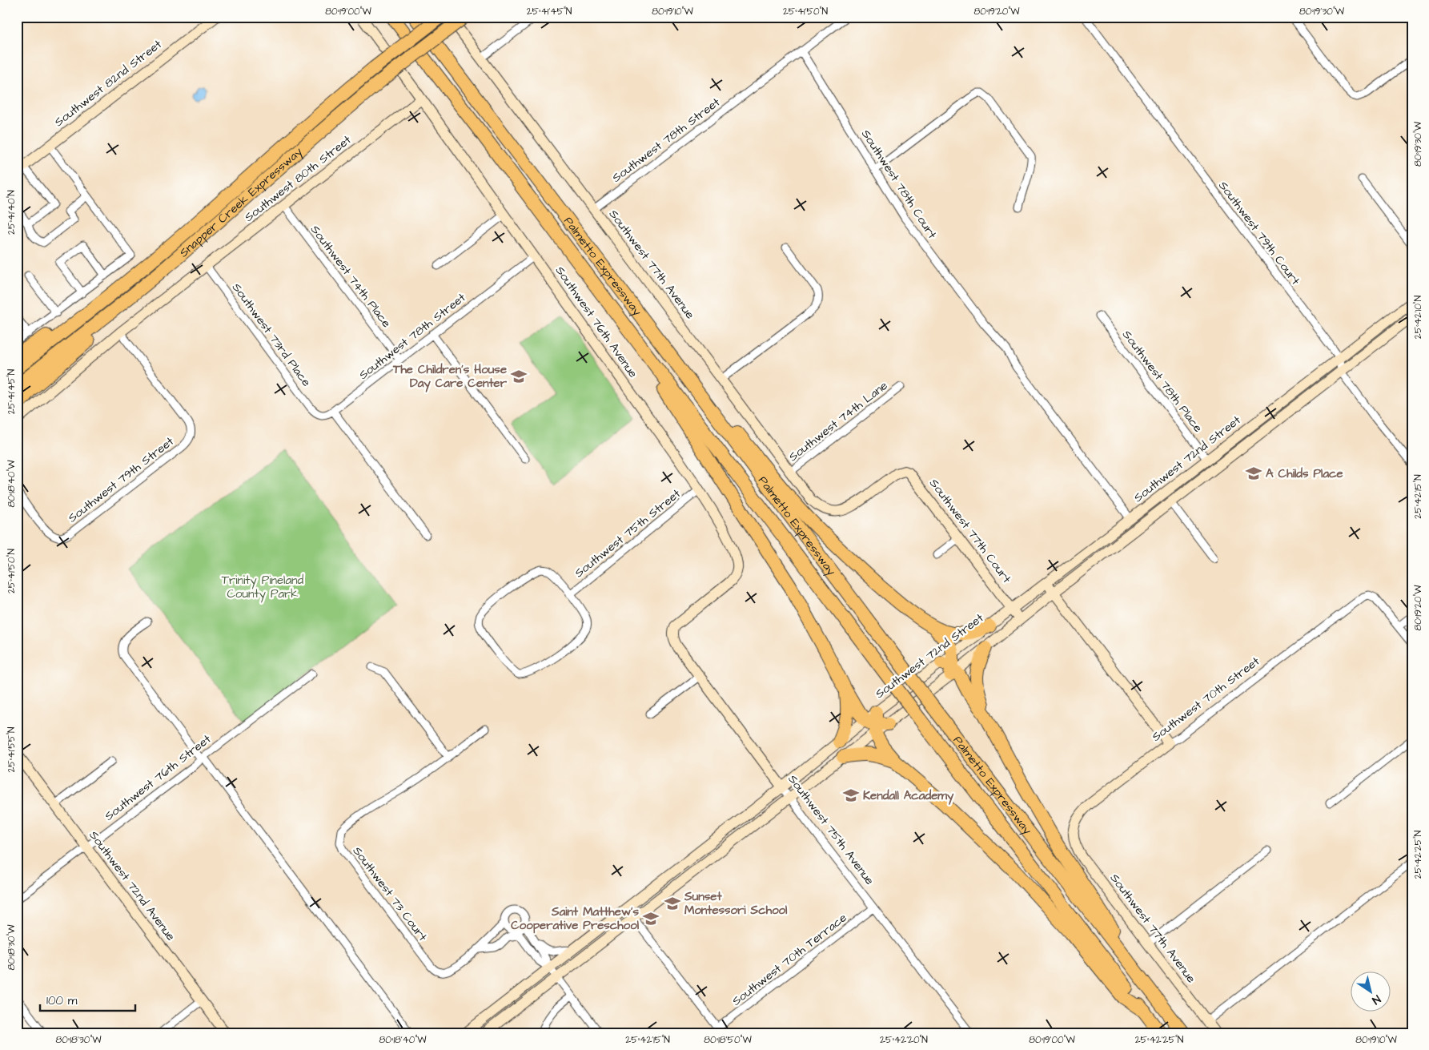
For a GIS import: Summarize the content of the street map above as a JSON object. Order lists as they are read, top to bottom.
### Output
{
  "streets": {
    "highway": ["Snapper Creek Expressway", "Palmetto Expressway"],
    "street": [
      "Southwest 82nd Street",
      "Southwest 78th Street",
      "Southwest 80th Street",
      "Southwest 78th Court",
      "Southwest 79th Court",
      "Southwest 77th Avenue",
      "Southwest 74th Place",
      "Southwest 76th Avenue",
      "Southwest 73rd Place",
      "Southwest 78th Place",
      "Southwest 74th Lane",
      "Southwest 72nd Street",
      "Southwest 79th Street",
      "Southwest 77th Court",
      "Southwest 75th Street",
      "Southwest 70th Street",
      "Southwest 76th Street",
      "Southwest 75th Avenue",
      "Southwest 72nd Avenue",
      "Southwest 73 Court",
      "Southwest 70th Terrace"
    ]
  },
  "crossings": [
    ["Southwest 78th Street", "Southwest 78th Court"],
    ["Southwest 78th Street", "Southwest 77th Avenue"],
    ["Southwest 78th Street", "Southwest 74th Place"],
    ["Southwest 78th Street", "Southwest 76th Avenue"],
    ["Southwest 78th Street", "Southwest 73rd Place"],
    ["Southwest 80th Street", "Southwest 74th Place"],
    ["Southwest 80th Street", "Southwest 76th Avenue"],
    ["Southwest 80th Street", "Southwest 73rd Place"],
    ["Southwest 80th Street", "Southwest 79th Street"],
    ["Southwest 78th Court", "Southwest 72nd Street"],
    ["Southwest 79th Court", "Southwest 72nd Street"],
    ["Southwest 77th Avenue", "Southwest 74th Lane"],
    ["Southwest 77th Avenue", "Southwest 77th Court"],
    ["Southwest 77th Avenue", "Southwest 70th Street"],
    ["Southwest 76th Avenue", "Southwest 75th Street"],
    ["Southwest 76th Avenue", "Southwest 75th Avenue"],
    ["Southwest 78th Place", "Southwest 72nd Street"],
    ["Southwest 72nd Street", "Southwest 77th Court"],
    ["Southwest 72nd Street", "Southwest 75th Avenue"],
    ["Southwest 76th Street", "Southwest 72nd Avenue"],
    ["Southwest 75th Avenue", "Southwest 70th Terrace"]
  ],
  "parks": ["Trinity Pineland County Park"],
  "places": {
    "school or university": [
      "The Children's House Day Care Center",
      "A Childs Place",
      "Kendall Academy",
      "Sunset Montessori School",
      "Saint Matthew's Cooperative Preschool"
    ]
  },
  "scale_bar": "100 m",
  "north": "bottom right",
  "coordinates": [
    "80°19'00\"W",
    "25°41'45\"N",
    "80°19'10\"W",
    "25°41'50\"N",
    "80°19'20\"W",
    "80°19'30\"W",
    "25°41'40\"N",
    "25°42'10\"N",
    "80°18'40\"W",
    "25°42'15\"N",
    "25°41'55\"N",
    "25°42'25\"N",
    "80°18'30\"W",
    "80°18'50\"W",
    "25°42'20\"N"
  ]
}
